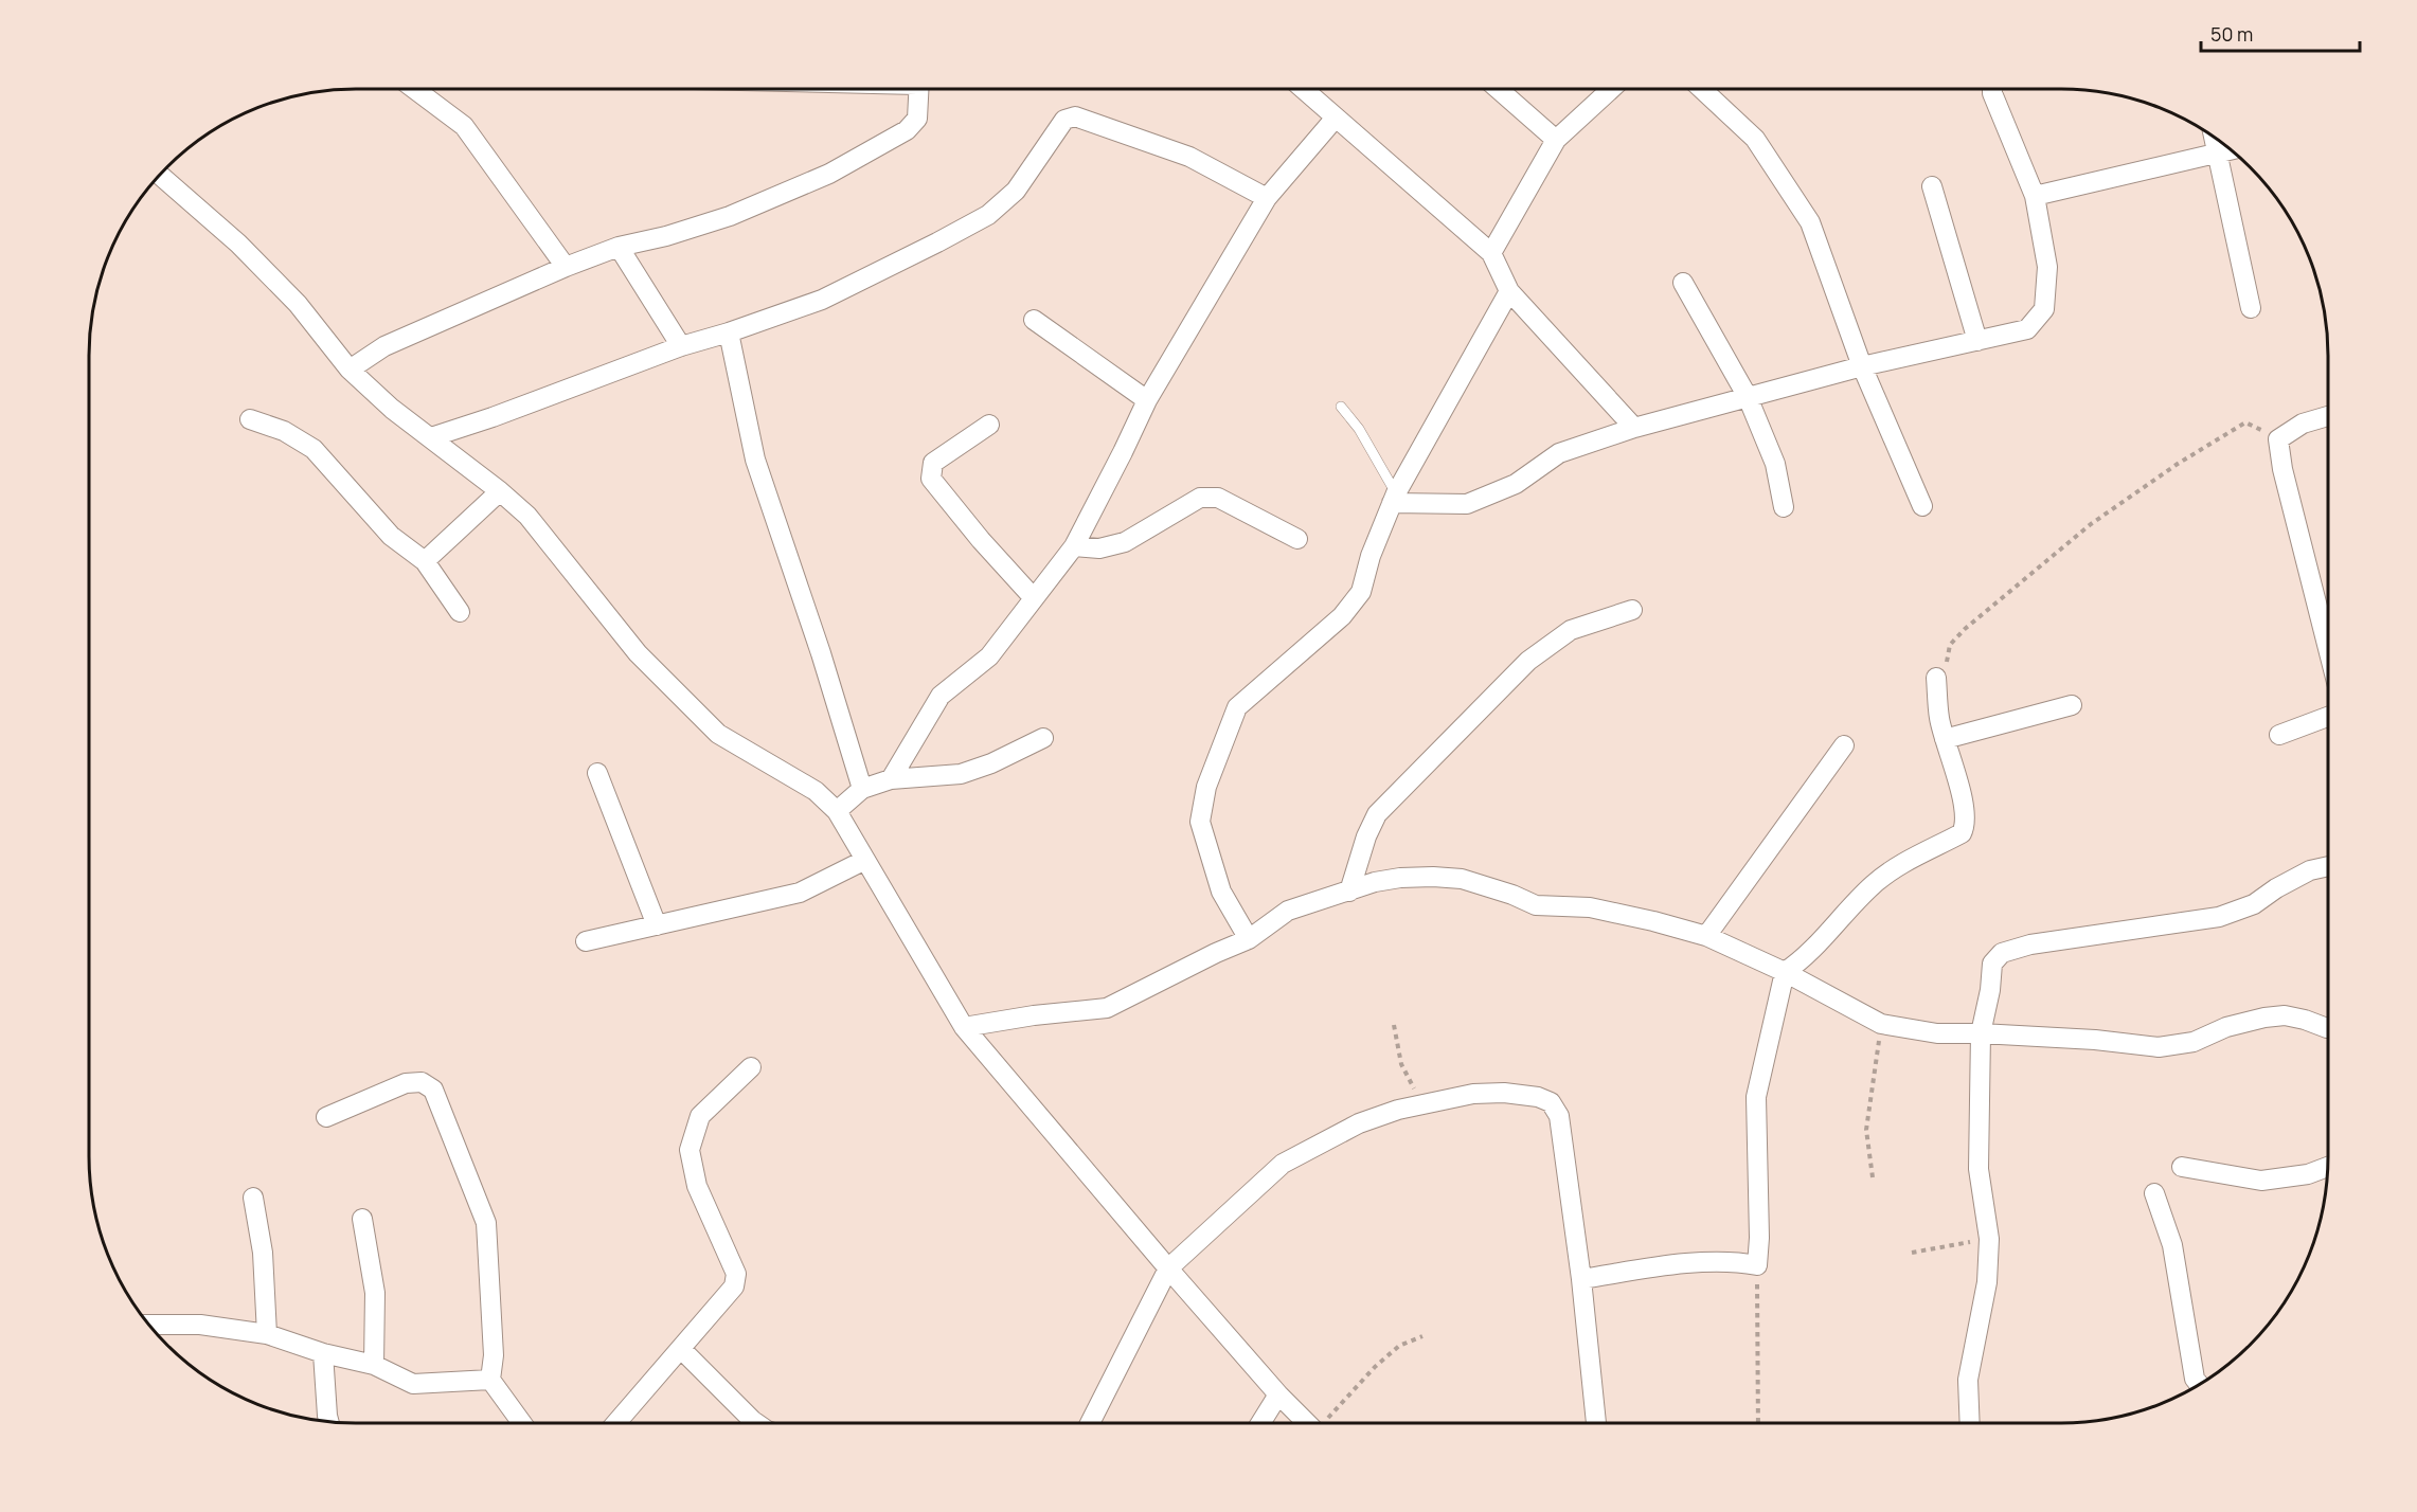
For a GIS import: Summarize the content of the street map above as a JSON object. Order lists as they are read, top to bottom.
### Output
{
  "scale_bar": "50 m"
}
